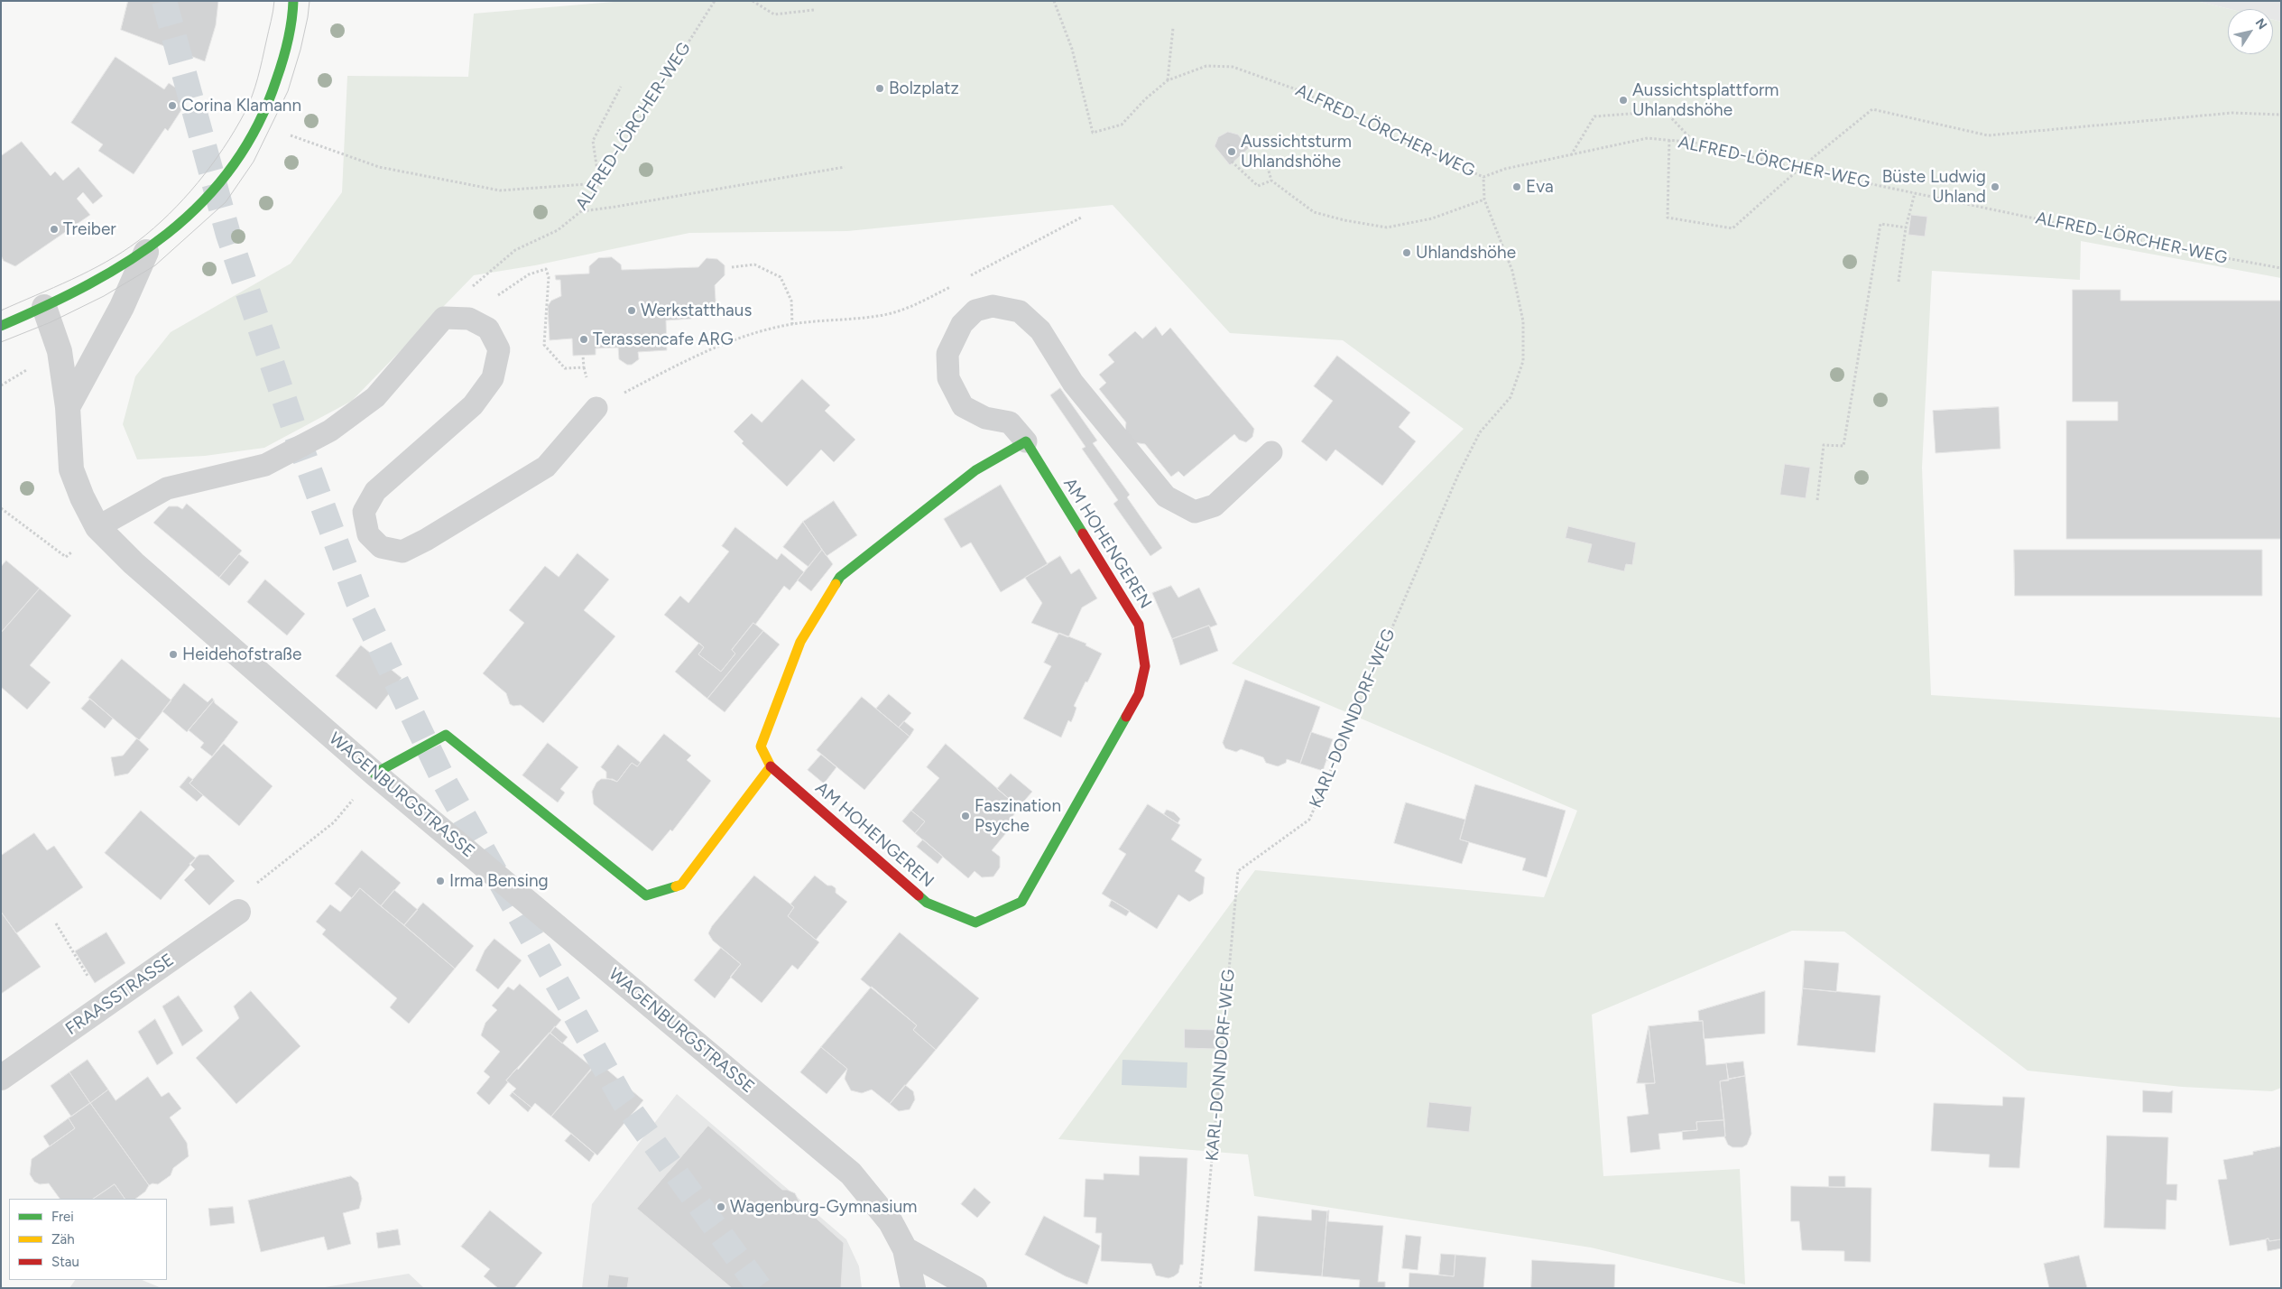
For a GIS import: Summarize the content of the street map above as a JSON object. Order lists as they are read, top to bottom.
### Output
{
  "streets": {
    "street": ["AM HOHENGEREN", "WAGENBURGSTRASSE", "FRAASSTRASSE"],
    "path": ["ALFRED-LÖRCHER-WEG", "KARL-DONNDORF-WEG"]
  },
  "crossings": [
    ["ALFRED-LÖRCHER-WEG", "KARL-DONNDORF-WEG"]
  ],
  "places": [
    "Bolzplatz",
    "Aussichtsplattform Uhlandshöhe",
    "Corina Klamann",
    "Aussichtsturm Uhlandshöhe",
    "Eva",
    "Büste Ludwig Uhland",
    "Treiber",
    "Uhlandshöhe",
    "Werkstatthaus",
    "Terassencafe ARG",
    "Heidehofstraße",
    "Faszination Psyche",
    "Irma Bensing",
    "Wagenburg-Gymnasium"
  ],
  "legend": ["Frei", "Zäh", "Stau"],
  "north": "top right"
}
